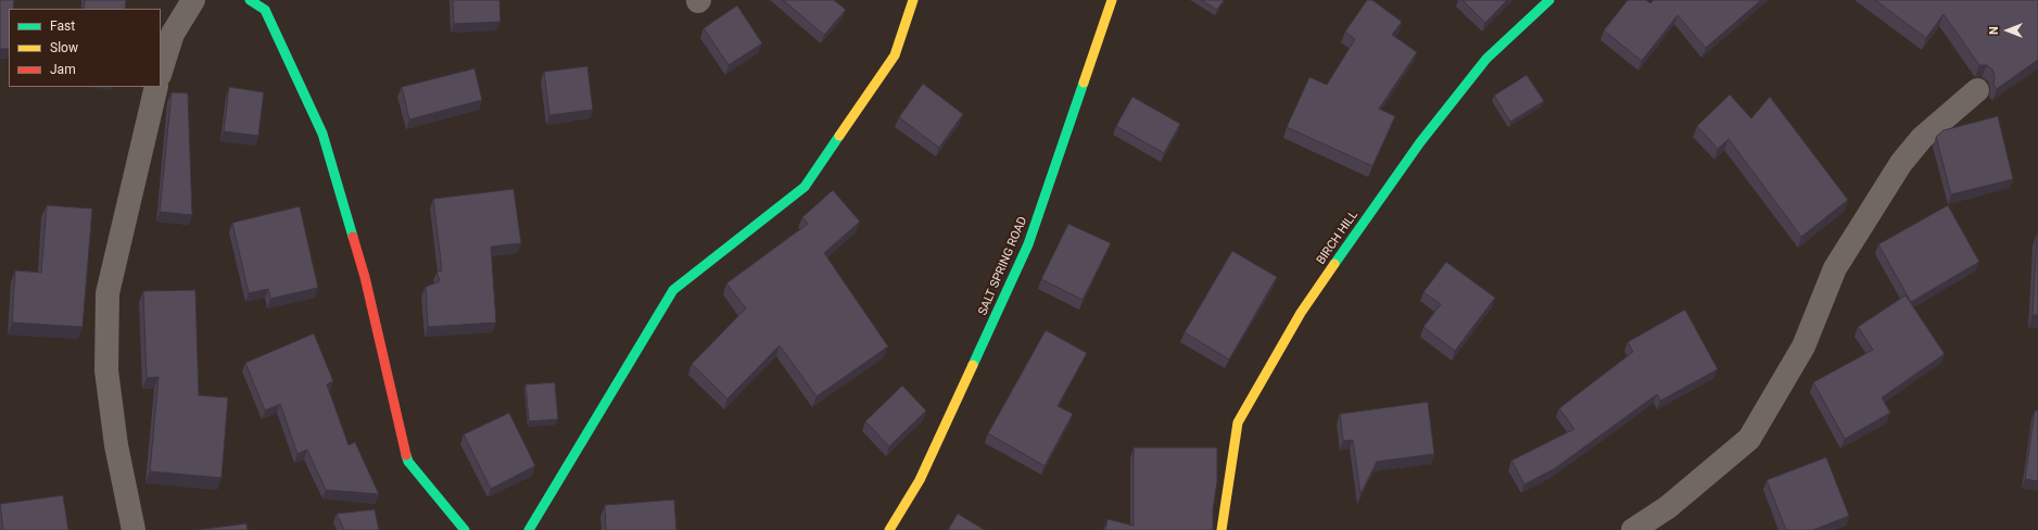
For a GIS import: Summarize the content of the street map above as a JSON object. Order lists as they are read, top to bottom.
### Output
{
  "streets": {
    "street": ["BIRCH HILL", "SALT SPRING ROAD"]
  },
  "legend": ["Fast", "Slow", "Jam"],
  "north": "left"
}
